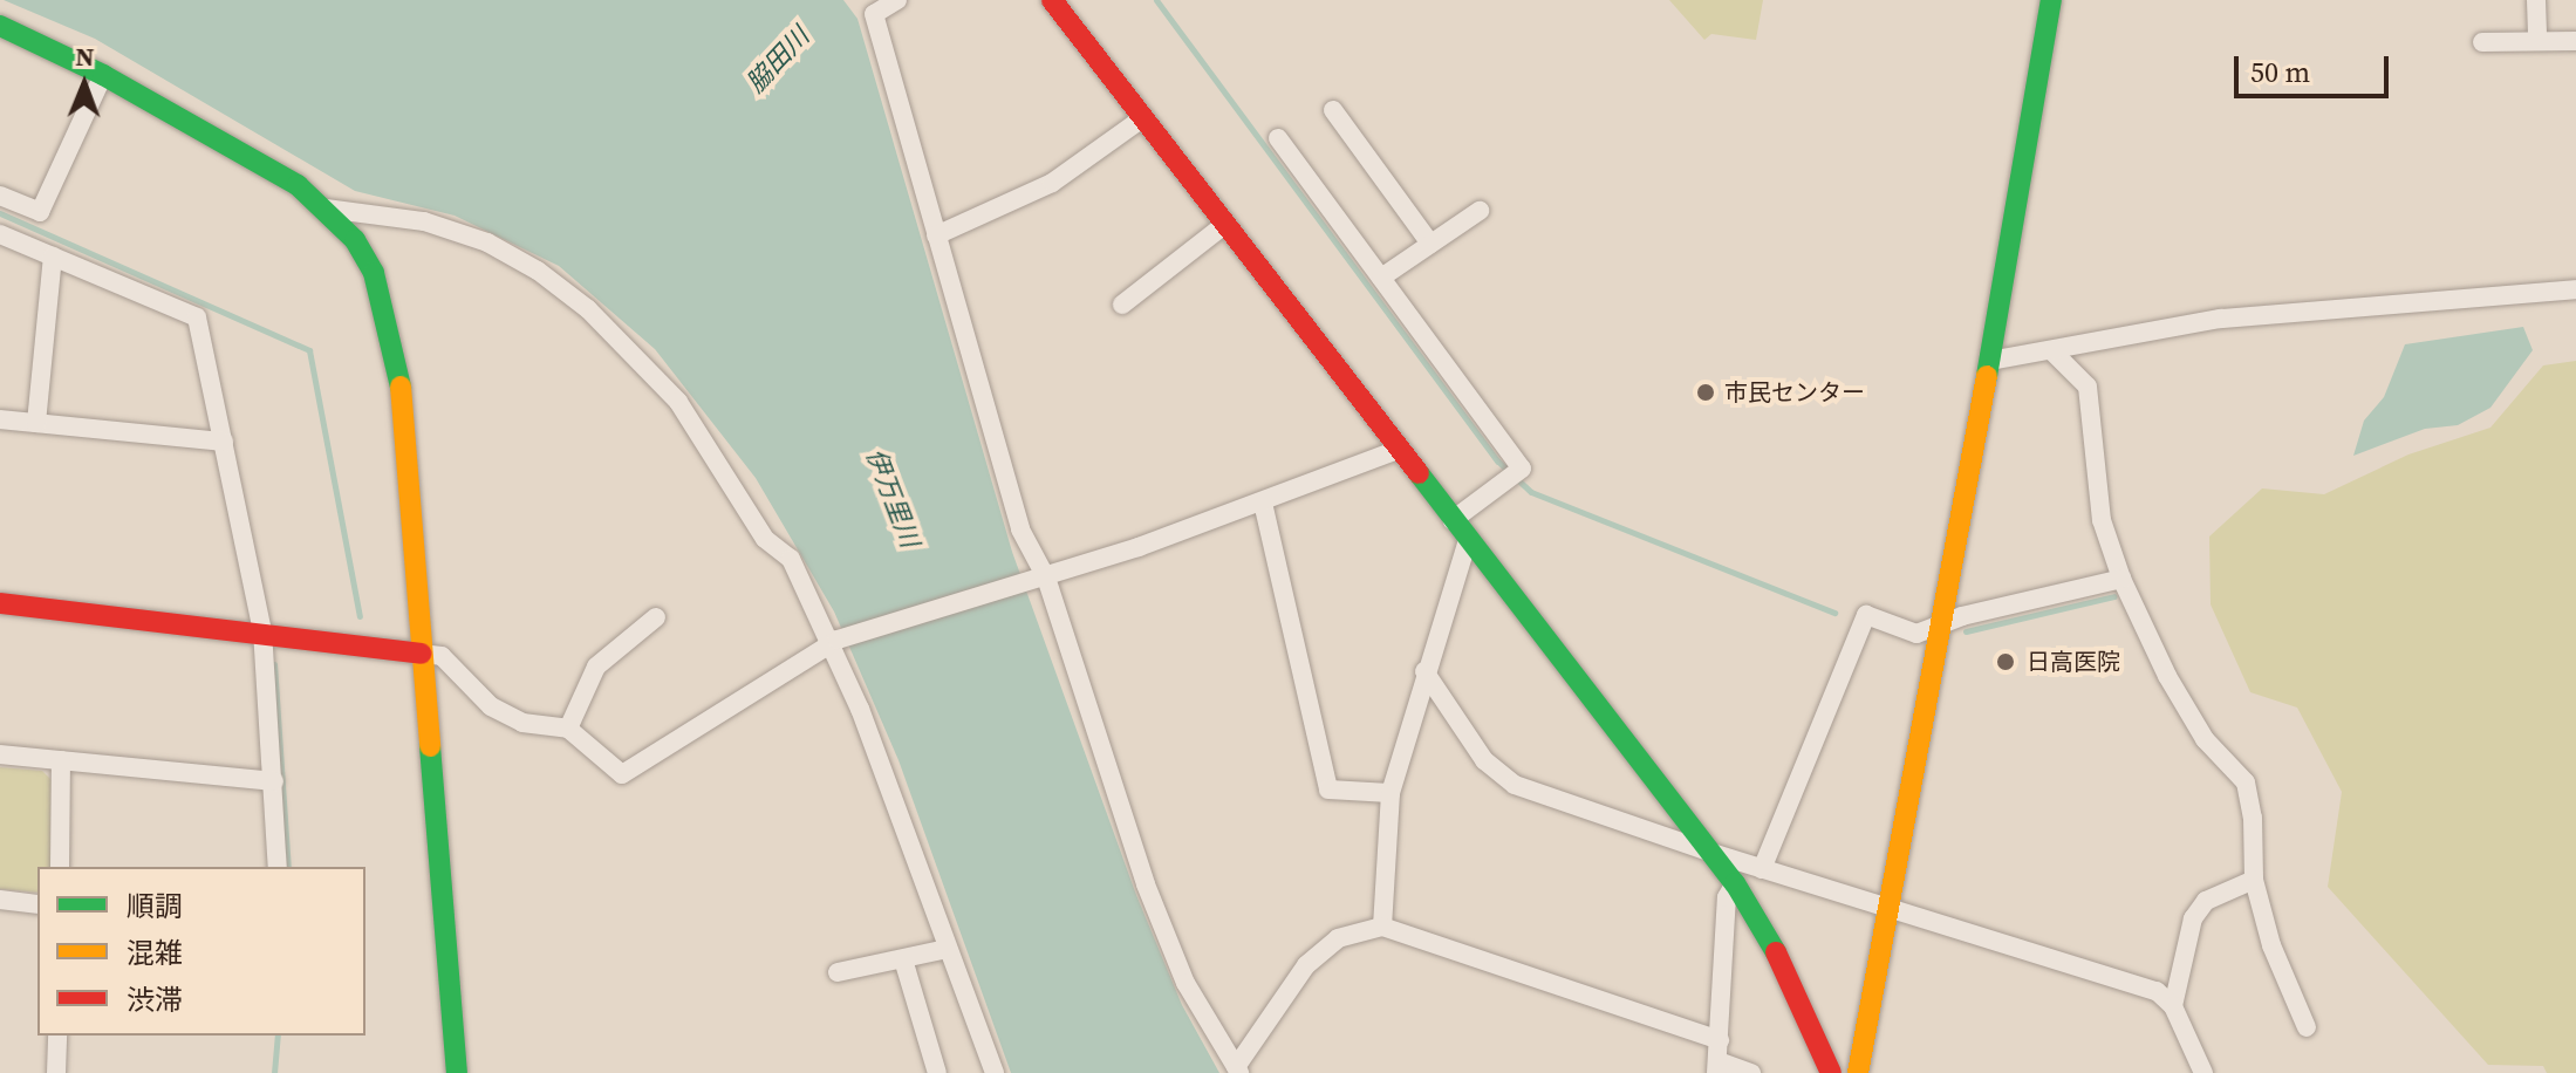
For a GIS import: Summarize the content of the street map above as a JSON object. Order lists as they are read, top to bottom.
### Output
{
  "water": ["脇田川", "伊万里川"],
  "places": ["市民センター", "日高医院"],
  "legend": ["順調", "混雑", "渋滞"],
  "scale_bar": "50 m",
  "north": "top"
}
